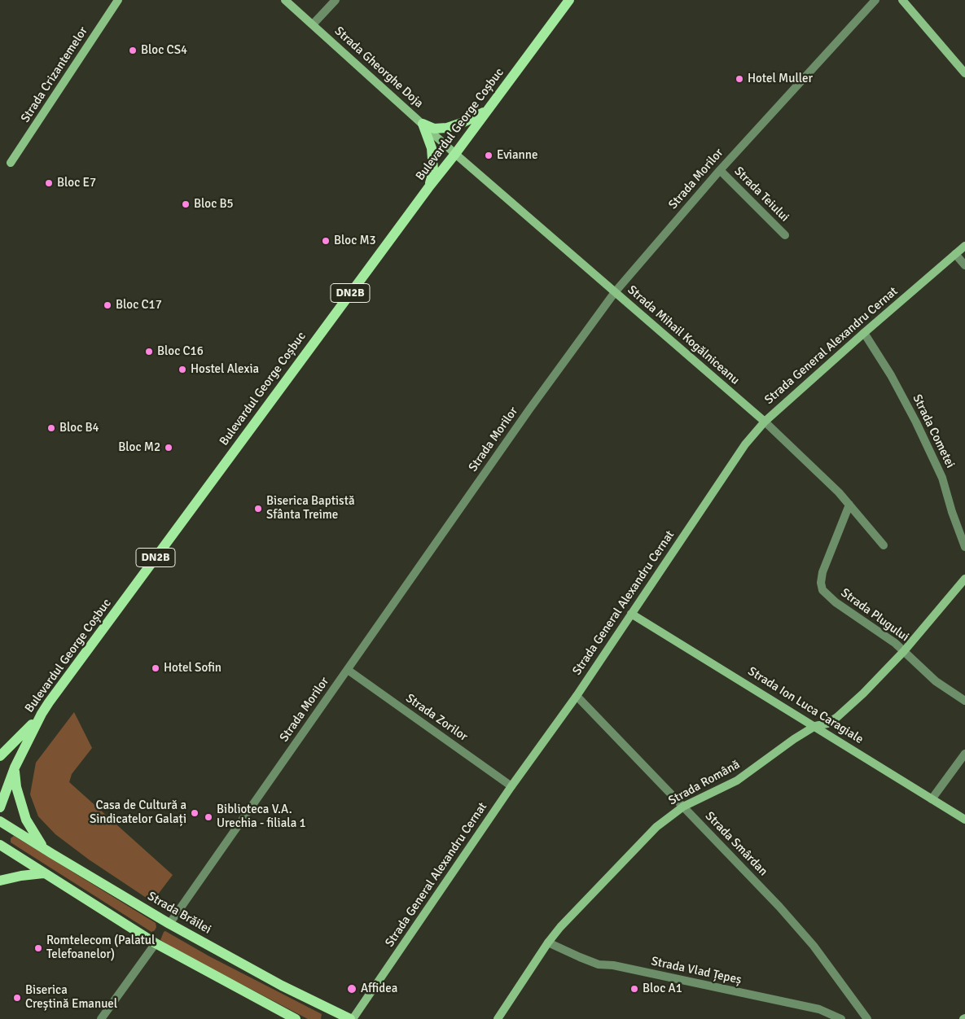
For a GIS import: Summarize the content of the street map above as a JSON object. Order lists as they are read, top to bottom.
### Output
{
  "streets": {
    "main road": ["Bulevardul George Coșbuc", "DN2B", "Strada Brăilei"],
    "street": [
      "Strada Gheorghe Doja",
      "Strada Crizantemelor",
      "Strada Morilor",
      "Strada Teiului",
      "Strada Mihail Kogălniceanu",
      "Strada General Alexandru Cernat",
      "Strada Cometei",
      "Strada Plugului",
      "Strada Ion Luca Caragiale",
      "Strada Zorilor",
      "Strada Română",
      "Strada Smârdan",
      "Strada Vlad Țepeș"
    ]
  },
  "crossings": [
    ["Strada Gheorghe Doja", "Bulevardul George Coșbuc"],
    ["Strada Gheorghe Doja", "Strada Mihail Kogălniceanu"],
    ["Bulevardul George Coșbuc", "DN2B"],
    ["Bulevardul George Coșbuc", "Strada Mihail Kogălniceanu"],
    ["Strada Morilor", "Strada Teiului"],
    ["Strada Morilor", "Strada Mihail Kogălniceanu"],
    ["Strada Morilor", "Strada Zorilor"],
    ["Strada Morilor", "Strada Brăilei"],
    ["Strada Mihail Kogălniceanu", "Strada General Alexandru Cernat"],
    ["Strada Mihail Kogălniceanu", "Strada Plugului"],
    ["Strada General Alexandru Cernat", "Strada Cometei"],
    ["Strada General Alexandru Cernat", "Strada Ion Luca Caragiale"],
    ["Strada General Alexandru Cernat", "Strada Zorilor"],
    ["Strada General Alexandru Cernat", "Strada Smârdan"],
    ["Strada General Alexandru Cernat", "Strada Brăilei"],
    ["Strada Plugului", "Strada Română"],
    ["Strada Ion Luca Caragiale", "Strada Română"],
    ["Strada Română", "Strada Smârdan"],
    ["Strada Română", "Strada Vlad Țepeș"]
  ],
  "places": [
    "Bloc CS4",
    "Hotel Muller",
    "Evianne",
    "Bloc E7",
    "Bloc B5",
    "Bloc M3",
    "Bloc C17",
    "Bloc C16",
    "Hostel Alexia",
    "Bloc B4",
    "Bloc M2",
    "Biserica Baptistă Sfânta Treime",
    "Hotel Sofin",
    "Casa de Cultură a Sindicatelor Galați",
    "Biblioteca V.A. Urechia - filiala 1",
    "Romtelecom (Palatul Telefoanelor)",
    "Affidea",
    "Bloc A1",
    "Biserica Creștină Emanuel"
  ]
}
